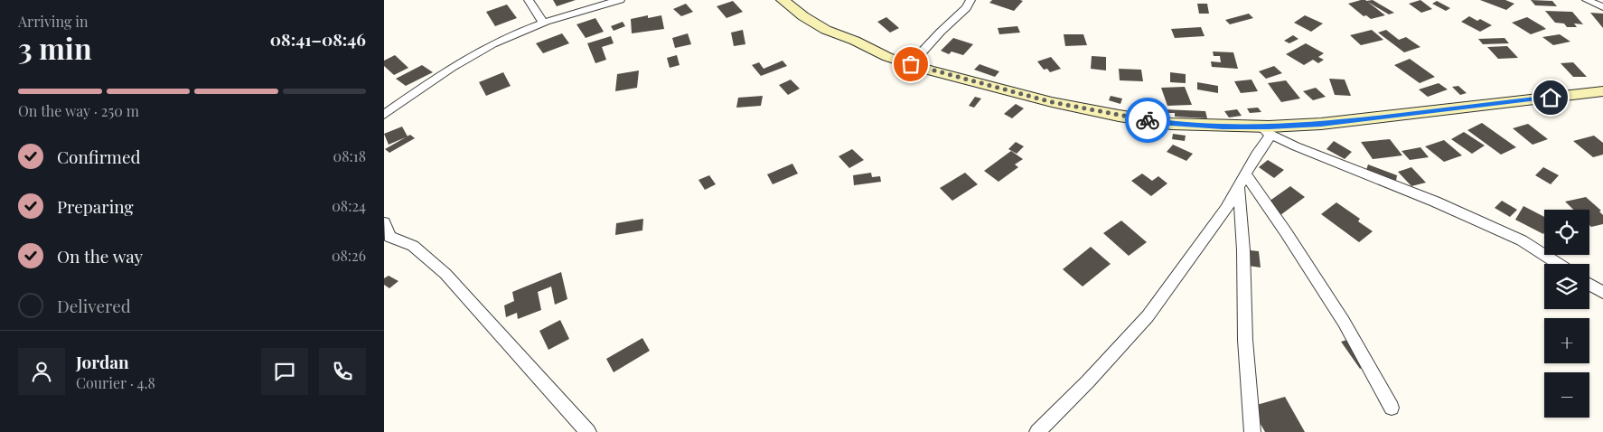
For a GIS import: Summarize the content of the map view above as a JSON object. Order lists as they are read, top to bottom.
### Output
{
  "page": {
    "heading": ["3 min", "Arriving in", "08:41–08:46"],
    "panel": ["Jordan", "Courier · 4.8"],
    "bar": "On the way · 250 m",
    "list": [
      ["Confirmed", "08:18"],
      ["Preparing", "08:24"],
      ["On the way", "08:26"],
      "Delivered"
    ],
    "map_buttons": ["+", "−"]
  }
}
